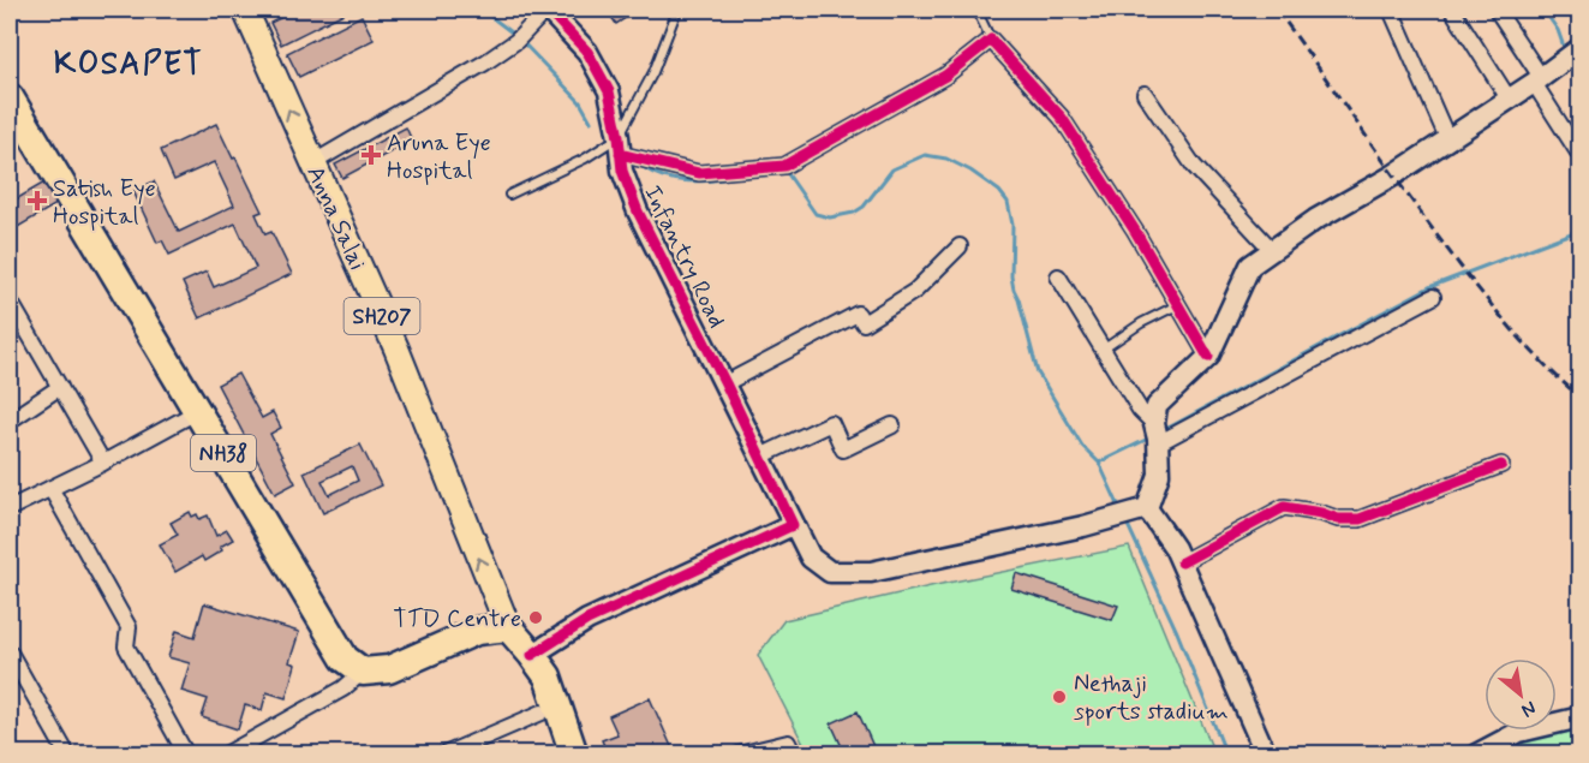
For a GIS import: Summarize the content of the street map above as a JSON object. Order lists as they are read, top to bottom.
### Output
{
  "streets": {
    "highway": ["Anna Salai", "NH38"],
    "main road": ["Infantry Road", "SH207"]
  },
  "one_way": ["Anna Salai"],
  "districts": ["KOSAPET"],
  "places": {
    "health": ["Aruna Eye Hospital", "Satish Eye Hospital"],
    "other": ["TTD Centre", "Nethaji sports stadium"]
  },
  "north": "bottom right"
}
